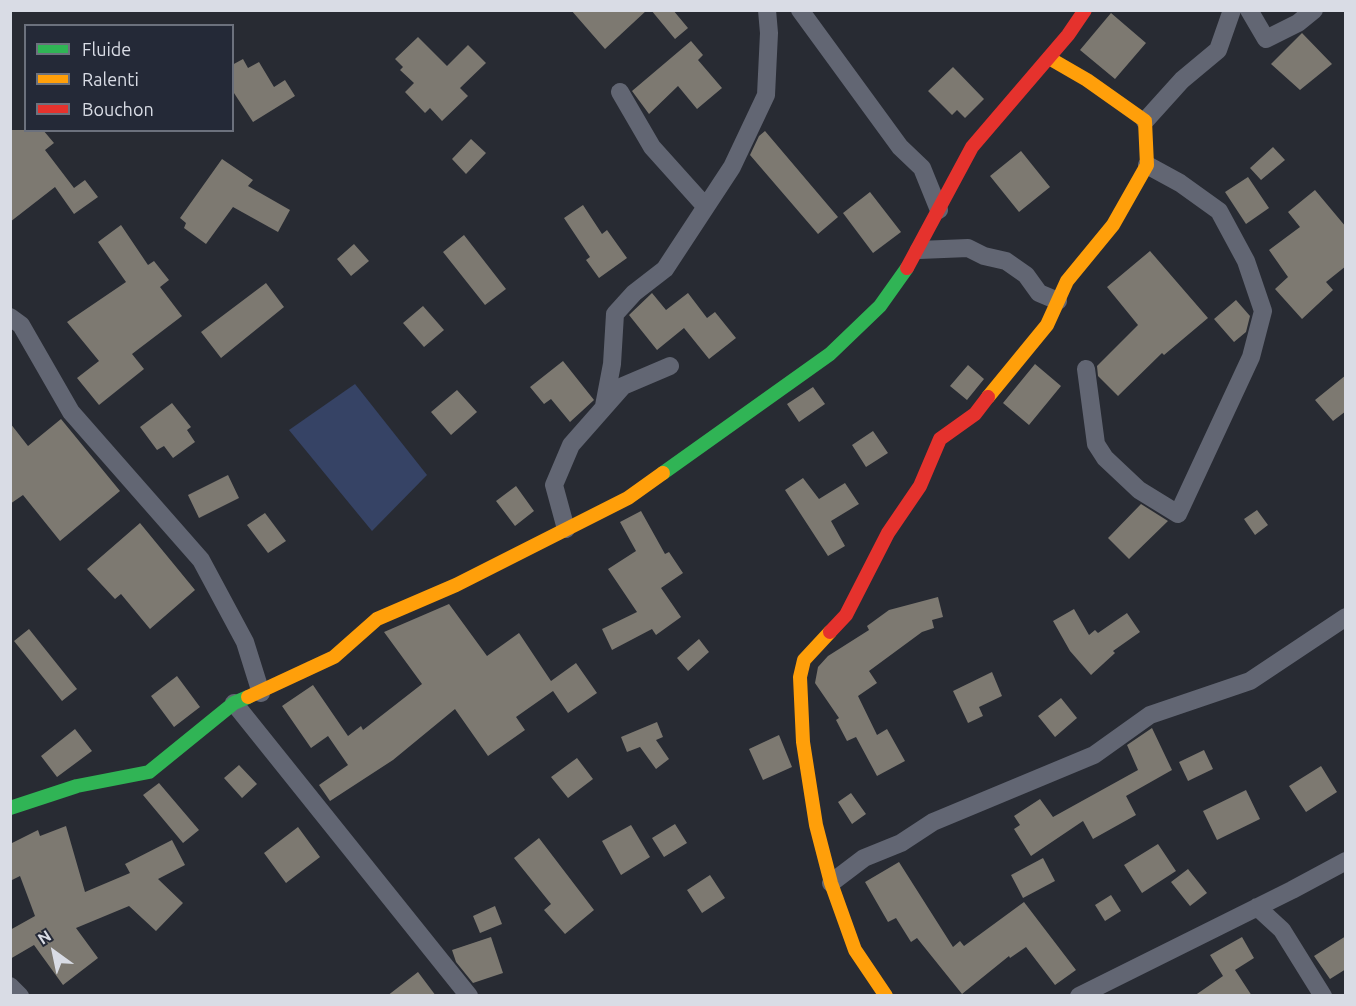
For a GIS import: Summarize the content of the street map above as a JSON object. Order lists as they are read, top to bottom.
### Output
{
  "legend": ["Fluide", "Ralenti", "Bouchon"],
  "north": "top left"
}
